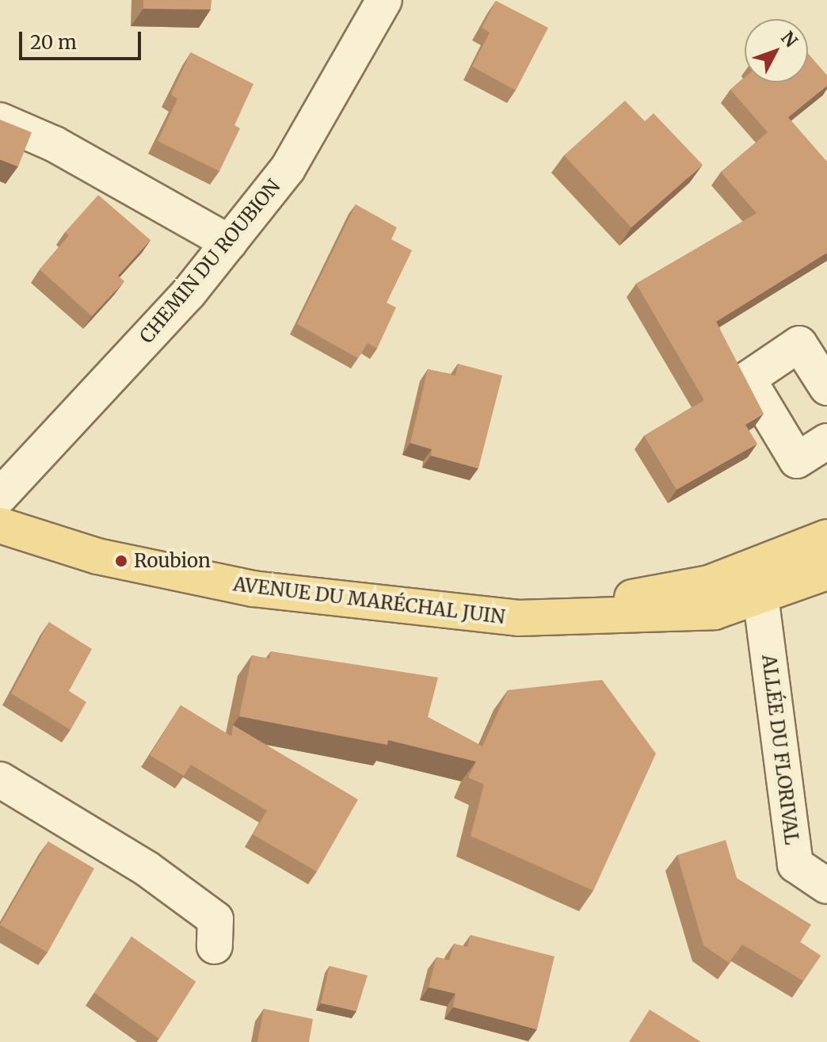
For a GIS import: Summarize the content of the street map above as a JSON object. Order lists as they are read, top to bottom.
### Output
{
  "streets": {
    "main road": ["AVENUE DU MARÉCHAL JUIN"],
    "street": ["CHEMIN DU ROUBION", "ALLÉE DU FLORIVAL"]
  },
  "places": ["Roubion"],
  "scale_bar": "20 m",
  "north": "top right"
}
